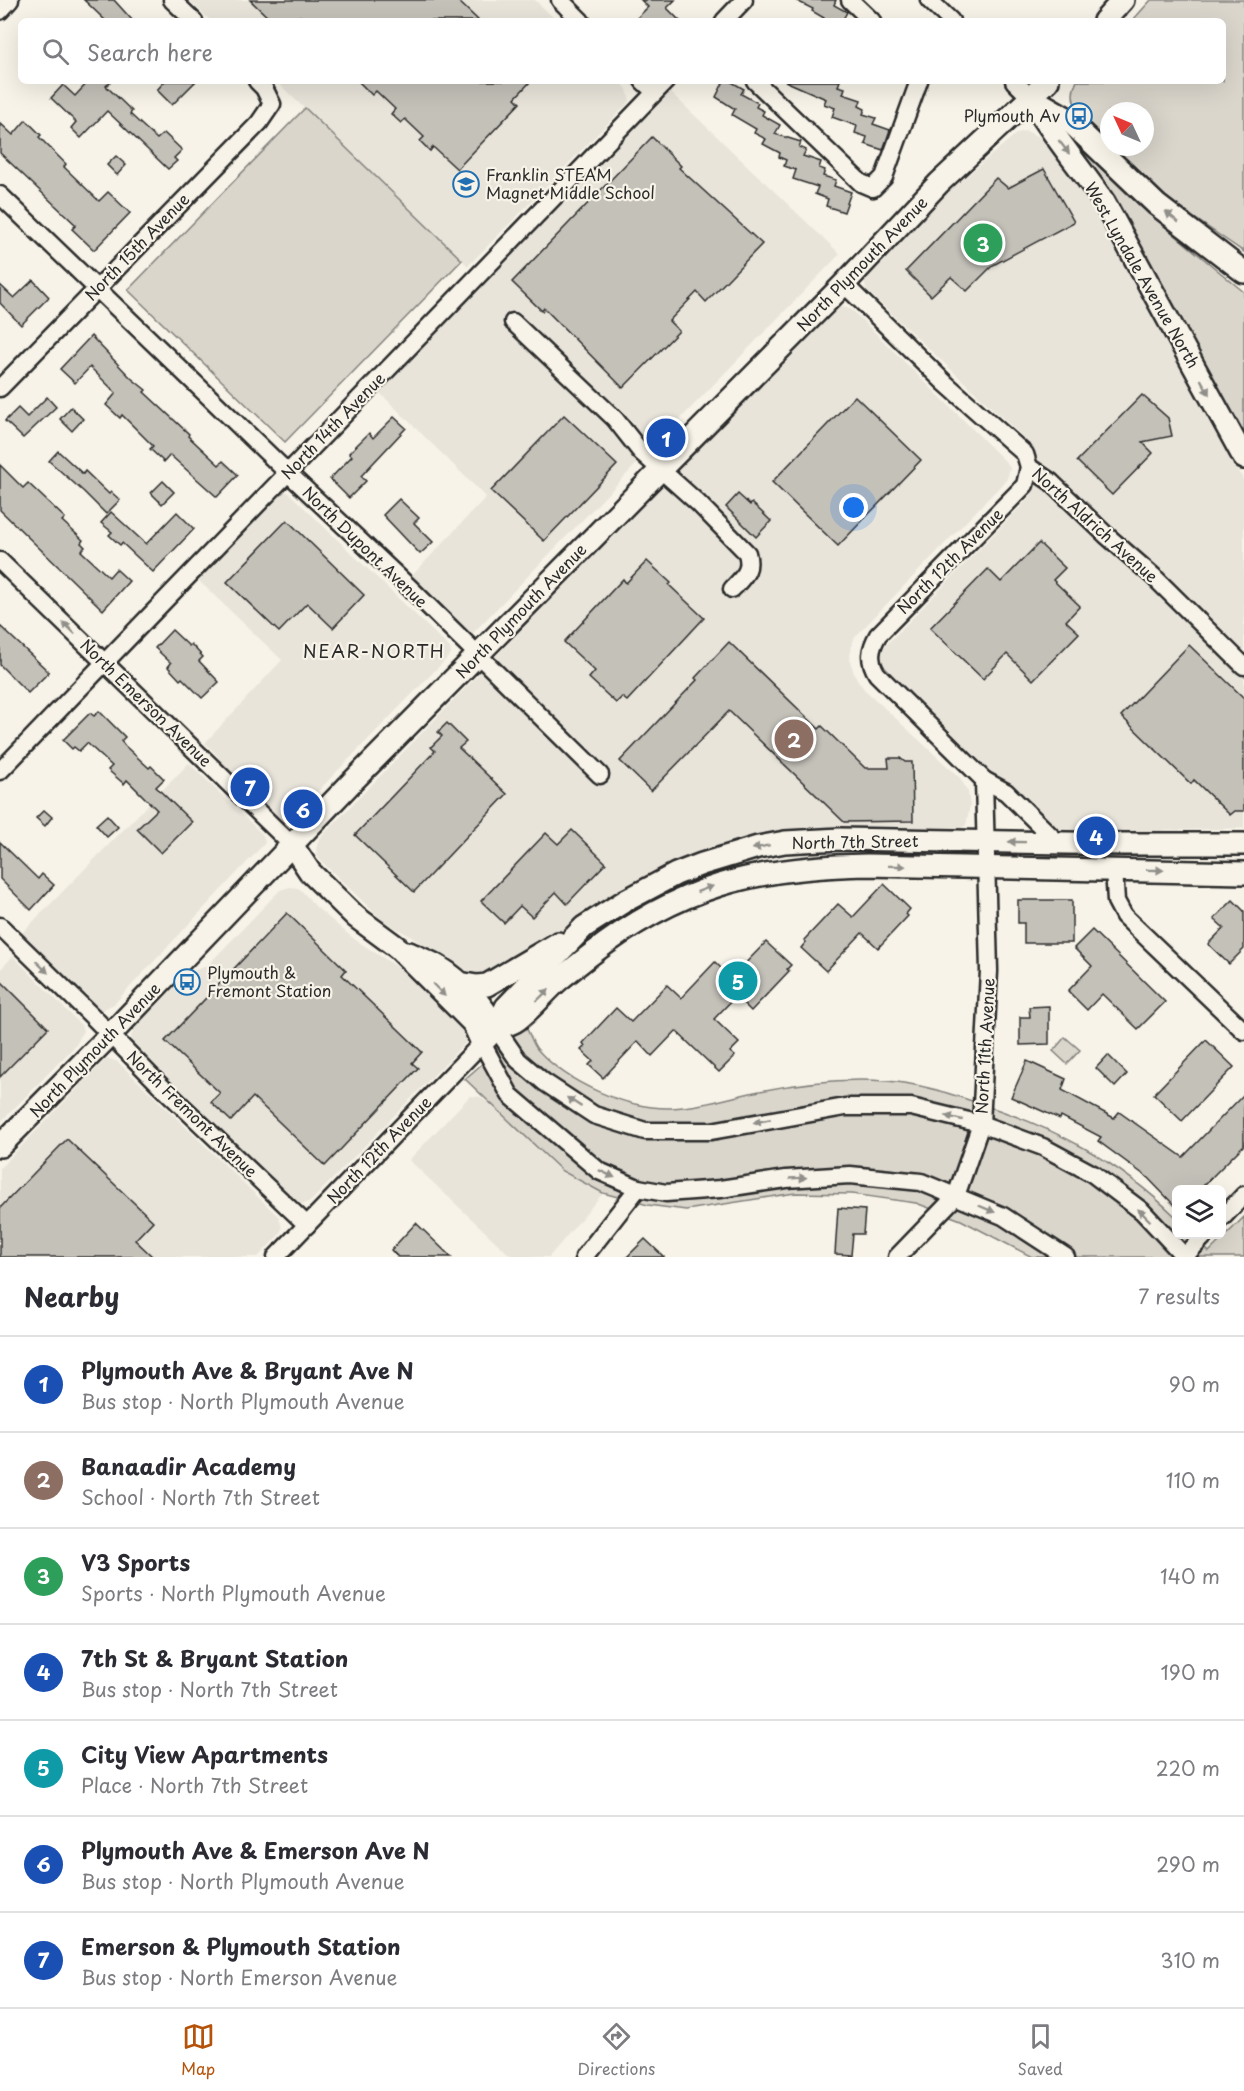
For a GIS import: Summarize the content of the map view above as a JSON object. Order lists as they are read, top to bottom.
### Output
{
  "streets": {
    "main road": ["North Plymouth Avenue", "West Lyndale Avenue North", "North 7th Street"],
    "street": [
      "North 15th Avenue",
      "North 14th Avenue",
      "North Aldrich Avenue",
      "North Dupont Avenue",
      "North 12th Avenue",
      "North Emerson Avenue",
      "North 11th Avenue",
      "North Fremont Avenue"
    ]
  },
  "crossings": [
    ["North 15th Avenue", "North Dupont Avenue"],
    ["North Plymouth Avenue", "West Lyndale Avenue North"],
    ["North Plymouth Avenue", "North Aldrich Avenue"],
    ["North Plymouth Avenue", "North Dupont Avenue"],
    ["North Plymouth Avenue", "North Emerson Avenue"],
    ["North Plymouth Avenue", "North Fremont Avenue"],
    ["North 14th Avenue", "North Dupont Avenue"],
    ["North 14th Avenue", "North Emerson Avenue"],
    ["North Aldrich Avenue", "North 12th Avenue"],
    ["North 12th Avenue", "North 7th Street"],
    ["North 12th Avenue", "North 11th Avenue"],
    ["North 12th Avenue", "North Fremont Avenue"],
    ["North 7th Street", "North 11th Avenue"]
  ],
  "one_way": ["North Emerson Avenue", "North Fremont Avenue"],
  "districts": ["NEAR-NORTH"],
  "places": {
    "bus stop": ["Plymouth Av", "Plymouth & Fremont Station"],
    "school or university": ["Franklin STEAM Magnet Middle School"]
  },
  "north": "top left",
  "page": {
    "search": "Search here",
    "pins": [
      "3",
      "1",
      "2",
      "7",
      "6",
      "4",
      "5"
    ],
    "heading": ["Nearby", "7 results"],
    "list": [
      {
        "mark": "1",
        "name": "Plymouth Ave & Bryant Ave N",
        "note": "Bus stop · North Plymouth Avenue",
        "value": "90 m"
      },
      {
        "mark": "2",
        "name": "Banaadir Academy",
        "note": "School · North 7th Street",
        "value": "110 m"
      },
      {
        "mark": "3",
        "name": "V3 Sports",
        "note": "Sports · North Plymouth Avenue",
        "value": "140 m"
      },
      {
        "mark": "4",
        "name": "7th St & Bryant Station",
        "note": "Bus stop · North 7th Street",
        "value": "190 m"
      },
      {
        "mark": "5",
        "name": "City View Apartments",
        "note": "Place · North 7th Street",
        "value": "220 m"
      },
      {
        "mark": "6",
        "name": "Plymouth Ave & Emerson Ave N",
        "note": "Bus stop · North Plymouth Avenue",
        "value": "290 m"
      },
      {
        "mark": "7",
        "name": "Emerson & Plymouth Station",
        "note": "Bus stop · North Emerson Avenue",
        "value": "310 m"
      }
    ],
    "nav": ["Map", "Directions", "Saved"]
  }
}
